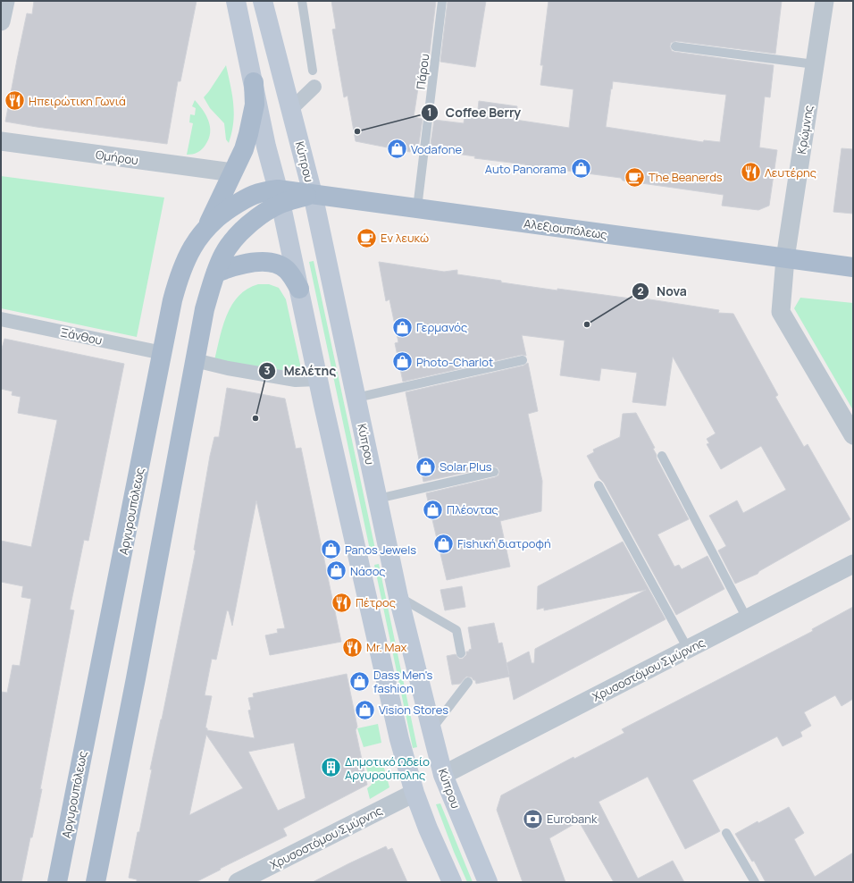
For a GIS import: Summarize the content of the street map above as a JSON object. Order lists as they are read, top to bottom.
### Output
{
  "streets": {
    "main road": ["Κύπρου", "Αλεξιουπόλεως", "Αργυρουπόλεως"],
    "street": [
      "Κρώμνης",
      "Ομήρου",
      "Ξάνθου",
      "Χρυσοστόμου Σμύρνης"
    ],
    "lane": ["Πάρου"]
  },
  "crossings": [
    ["Πάρου", "Αλεξιουπόλεως"],
    ["Κρώμνης", "Αλεξιουπόλεως"],
    ["Κύπρου", "Αλεξιουπόλεως"],
    ["Κύπρου", "Χρυσοστόμου Σμύρνης"],
    ["Αλεξιουπόλεως", "Αργυρουπόλεως"],
    ["Ξάνθου", "Αργυρουπόλεως"]
  ],
  "places": {
    "restaurant": [
      "Ηπειρώτικη Γωνιά",
      "Λευτέρης",
      "Πέτρος",
      "Mr. Max"
    ],
    "other": ["Coffee Berry", "Nova", "Μελέτης"],
    "shop": [
      "Vodafone",
      "Auto Panorama",
      "Γερμανός",
      "Photo-Charlot",
      "Solar Plus",
      "Πλέοντας",
      "Fishική διατροφή",
      "Panos Jewels",
      "Νάσος",
      "Dass Men's fashion",
      "Vision Stores"
    ],
    "cafe": ["The Beanerds", "Εν λευκώ"],
    "building": ["Δημοτικό Ωδείο Αργυρούπολης"],
    "bank": ["Eurobank"]
  }
}
